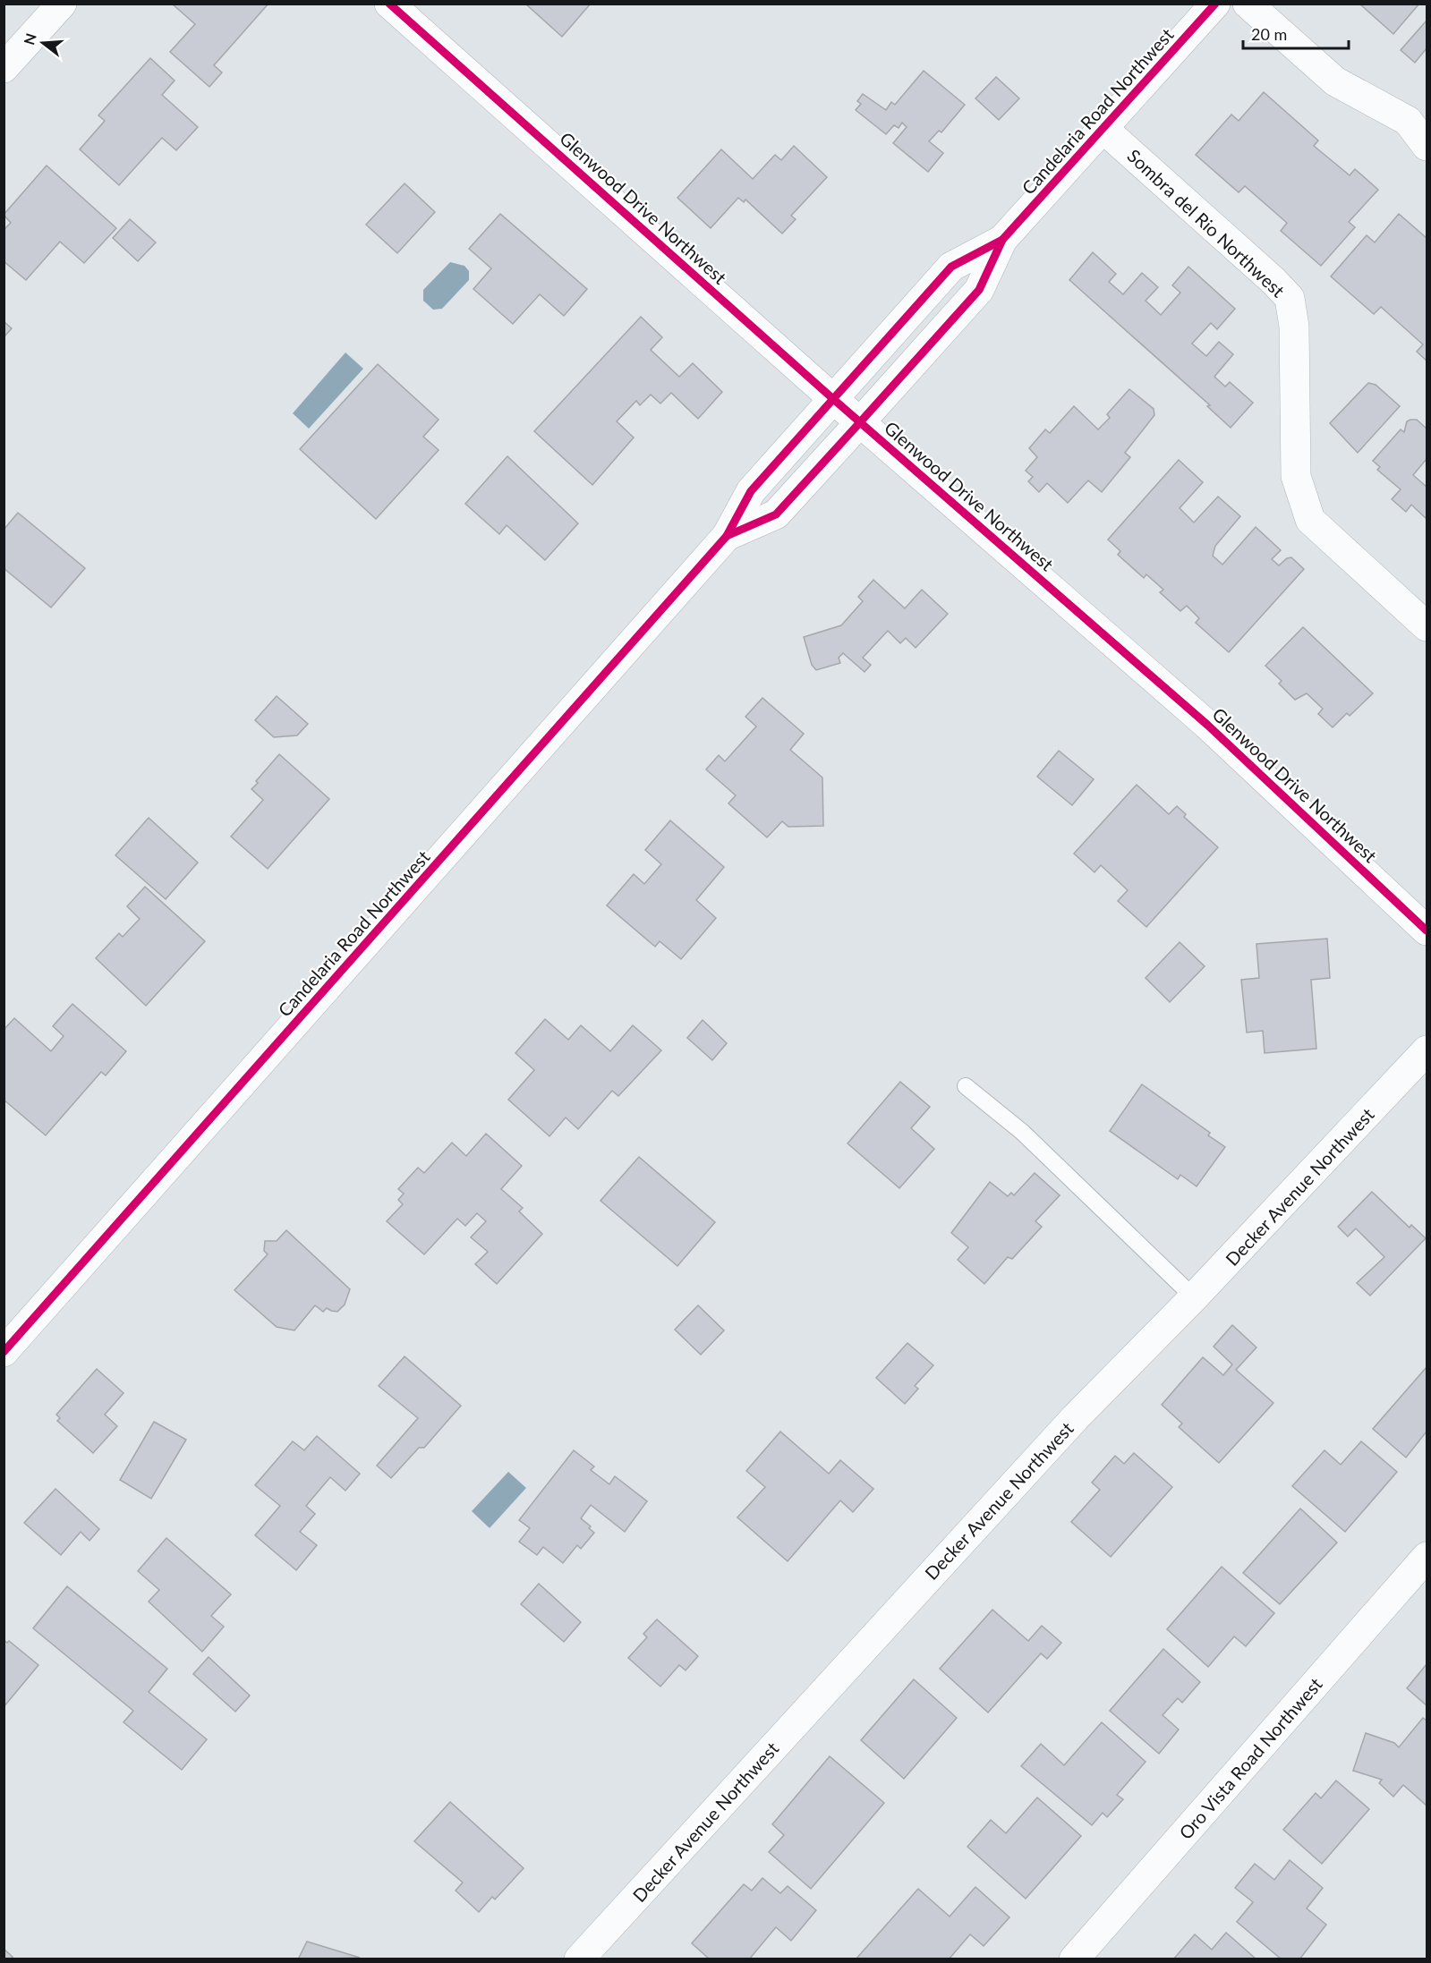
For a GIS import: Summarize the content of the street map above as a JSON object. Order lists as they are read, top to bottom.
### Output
{
  "streets": {
    "street": [
      "Candelaria Road Northwest",
      "Glenwood Drive Northwest",
      "Sombra del Rio Northwest",
      "Decker Avenue Northwest",
      "Oro Vista Road Northwest"
    ]
  },
  "crossings": [
    ["Candelaria Road Northwest", "Glenwood Drive Northwest"],
    ["Candelaria Road Northwest", "Sombra del Rio Northwest"]
  ],
  "scale_bar": "20 m",
  "north": "left"
}
